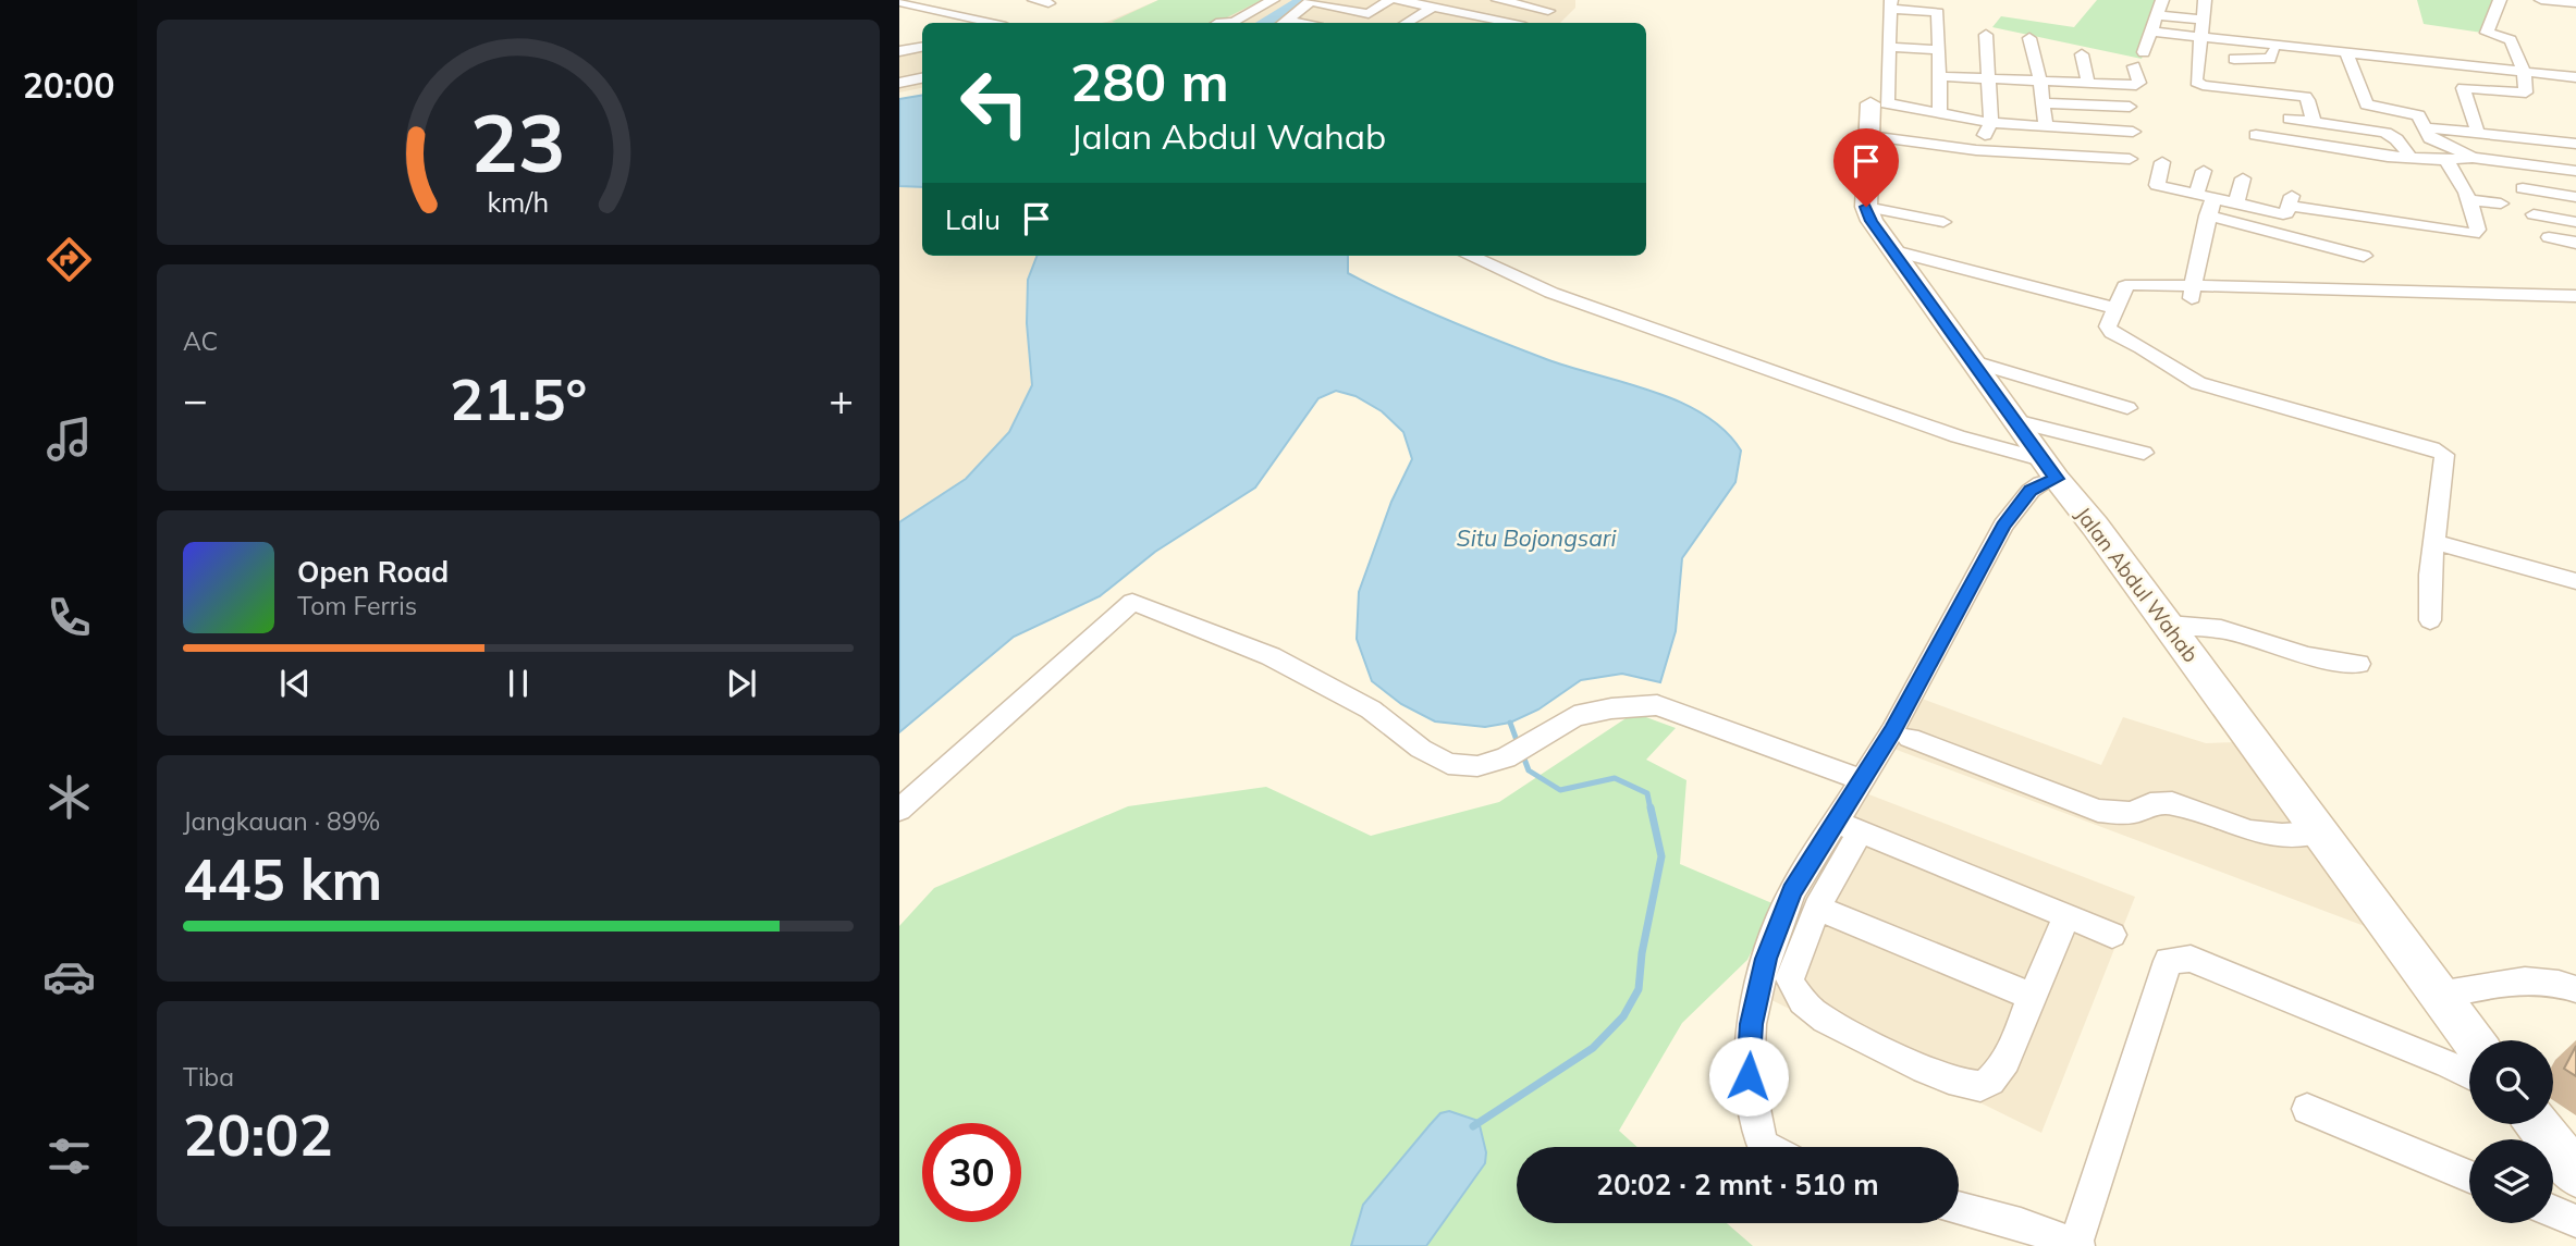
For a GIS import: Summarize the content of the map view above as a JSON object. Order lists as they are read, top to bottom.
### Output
{
  "streets": {
    "street": ["Jalan Abdul Wahab"]
  },
  "water": ["Situ Bojongsari"],
  "page": {
    "tabs": "20:00",
    "turn": ["280 m", "Jalan Abdul Wahab"],
    "then": "Lalu",
    "tile": [
      "AC",
      ["Jangkauan · 89%", "445 km"],
      ["Tiba", "20:02"]
    ],
    "heat": ["−", "21.5°", "+"],
    "song": ["Open Road", "Tom Ferris"],
    "limit": "30",
    "trip": "20:02 · 2 mnt · 510 m",
    "gauge": ["23", "km/h"]
  }
}
